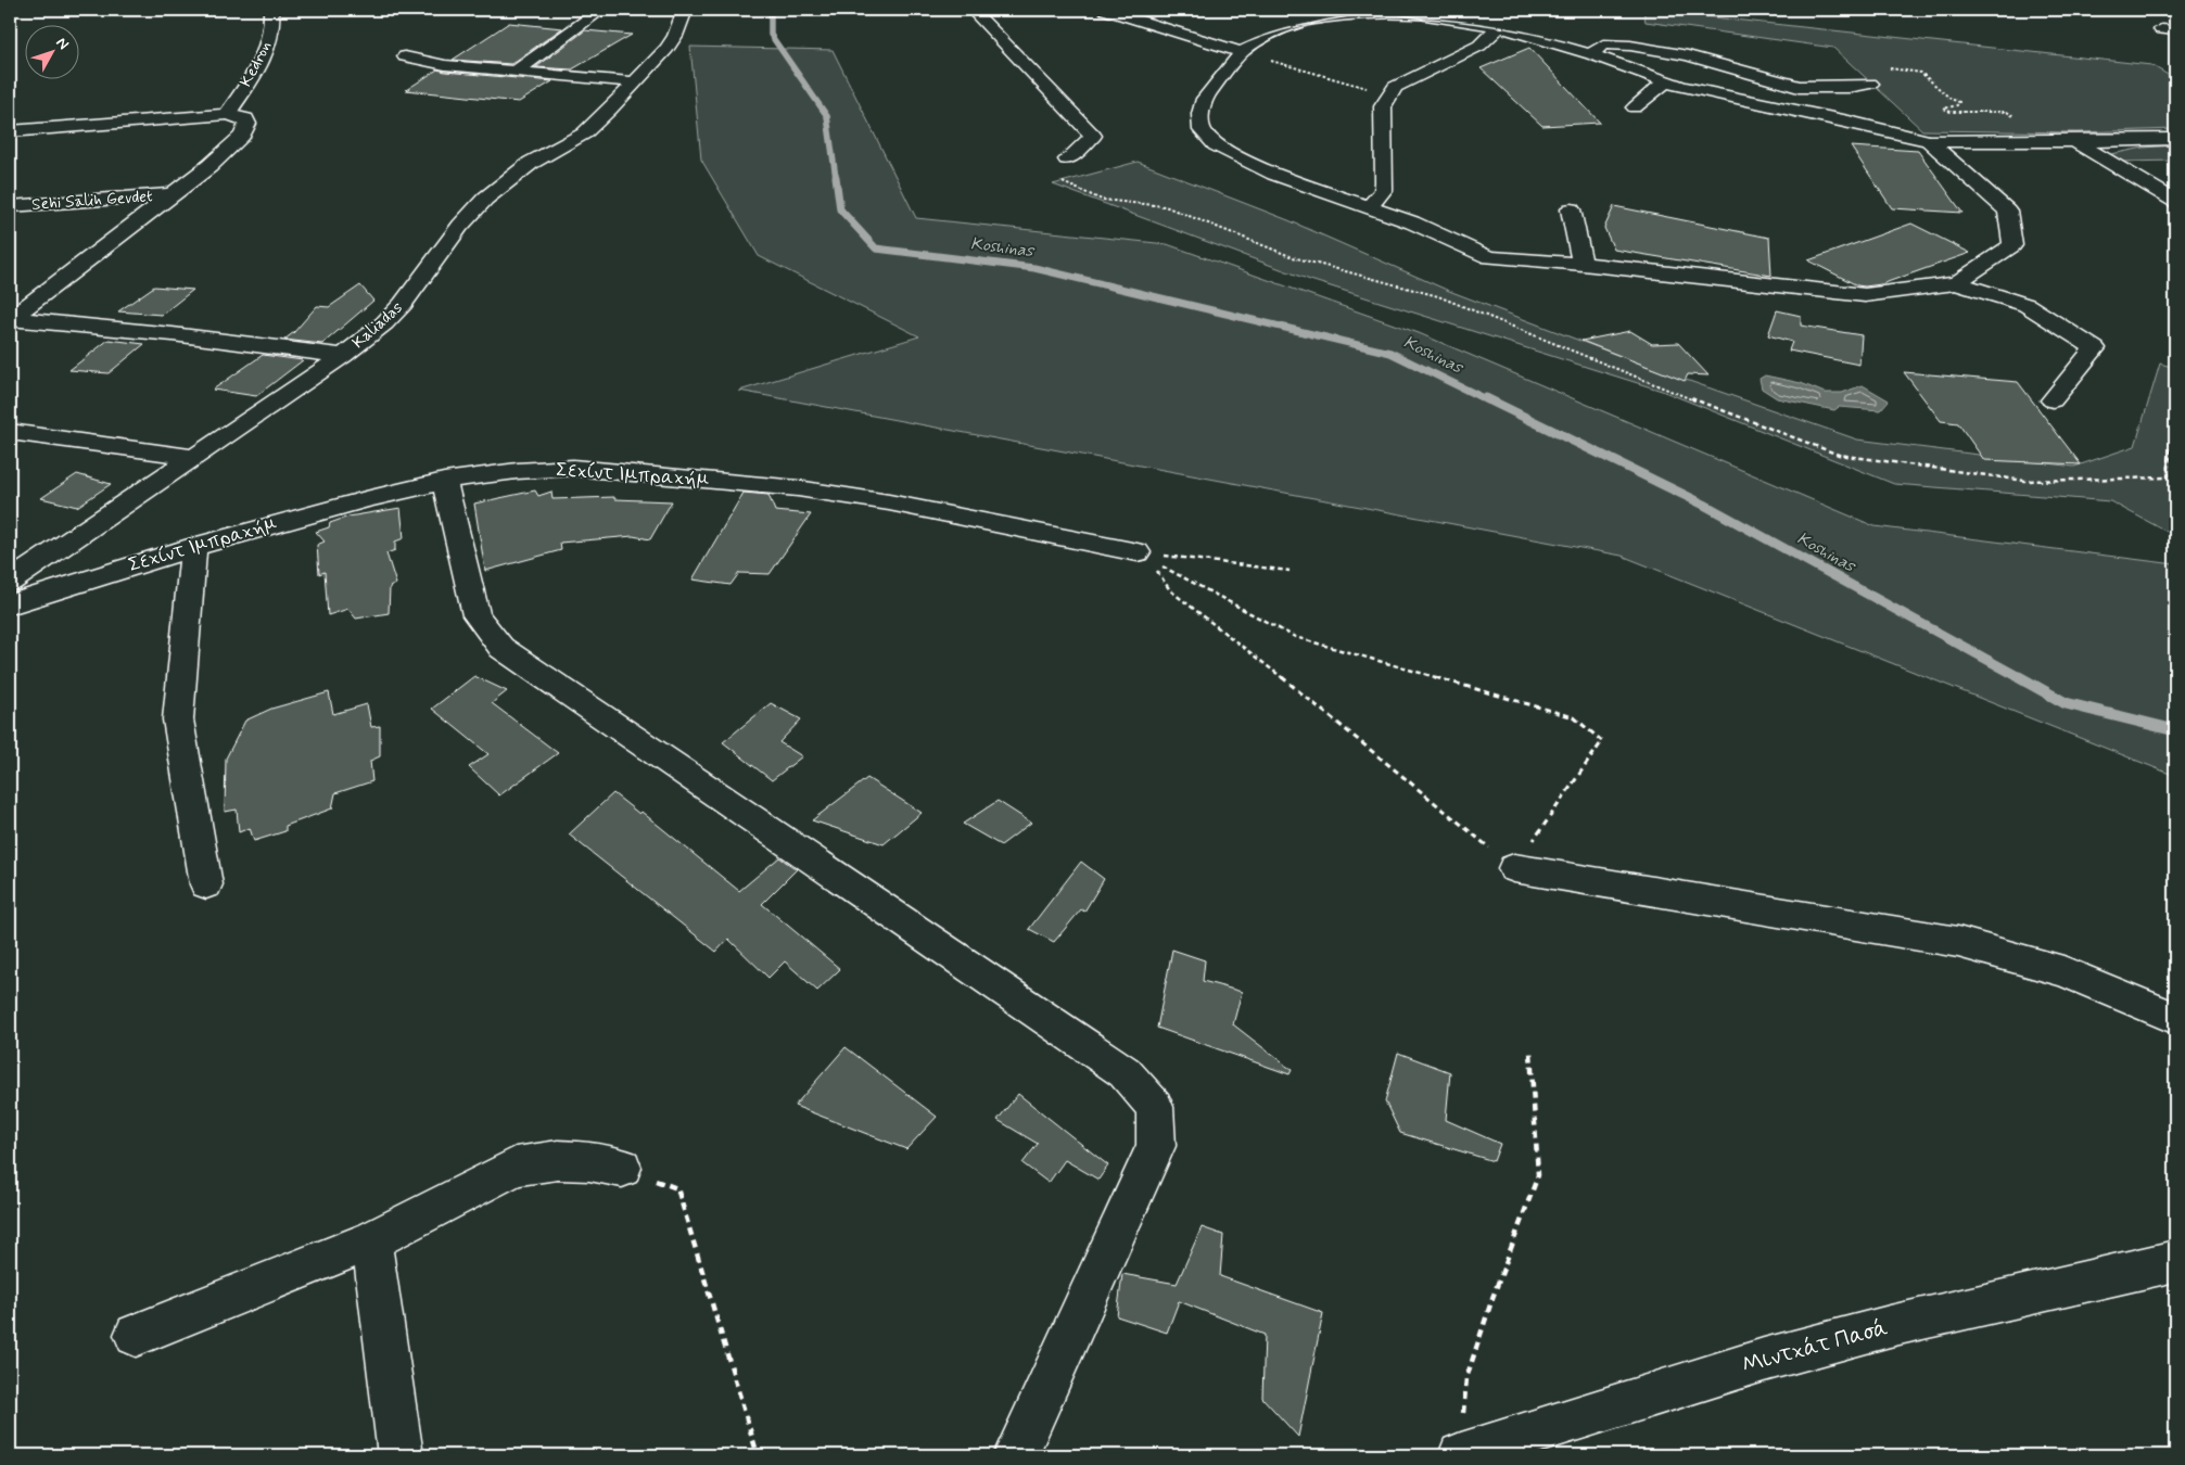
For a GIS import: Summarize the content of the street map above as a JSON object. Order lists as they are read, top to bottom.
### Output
{
  "streets": {
    "street": [
      "Kedron",
      "Sehi Salih Gevdet",
      "Kaliadas",
      "Σεχίντ Ιμπραχήμ",
      "Μιντχάτ Πασά"
    ]
  },
  "water": ["Koshinas"],
  "north": "top right"
}
